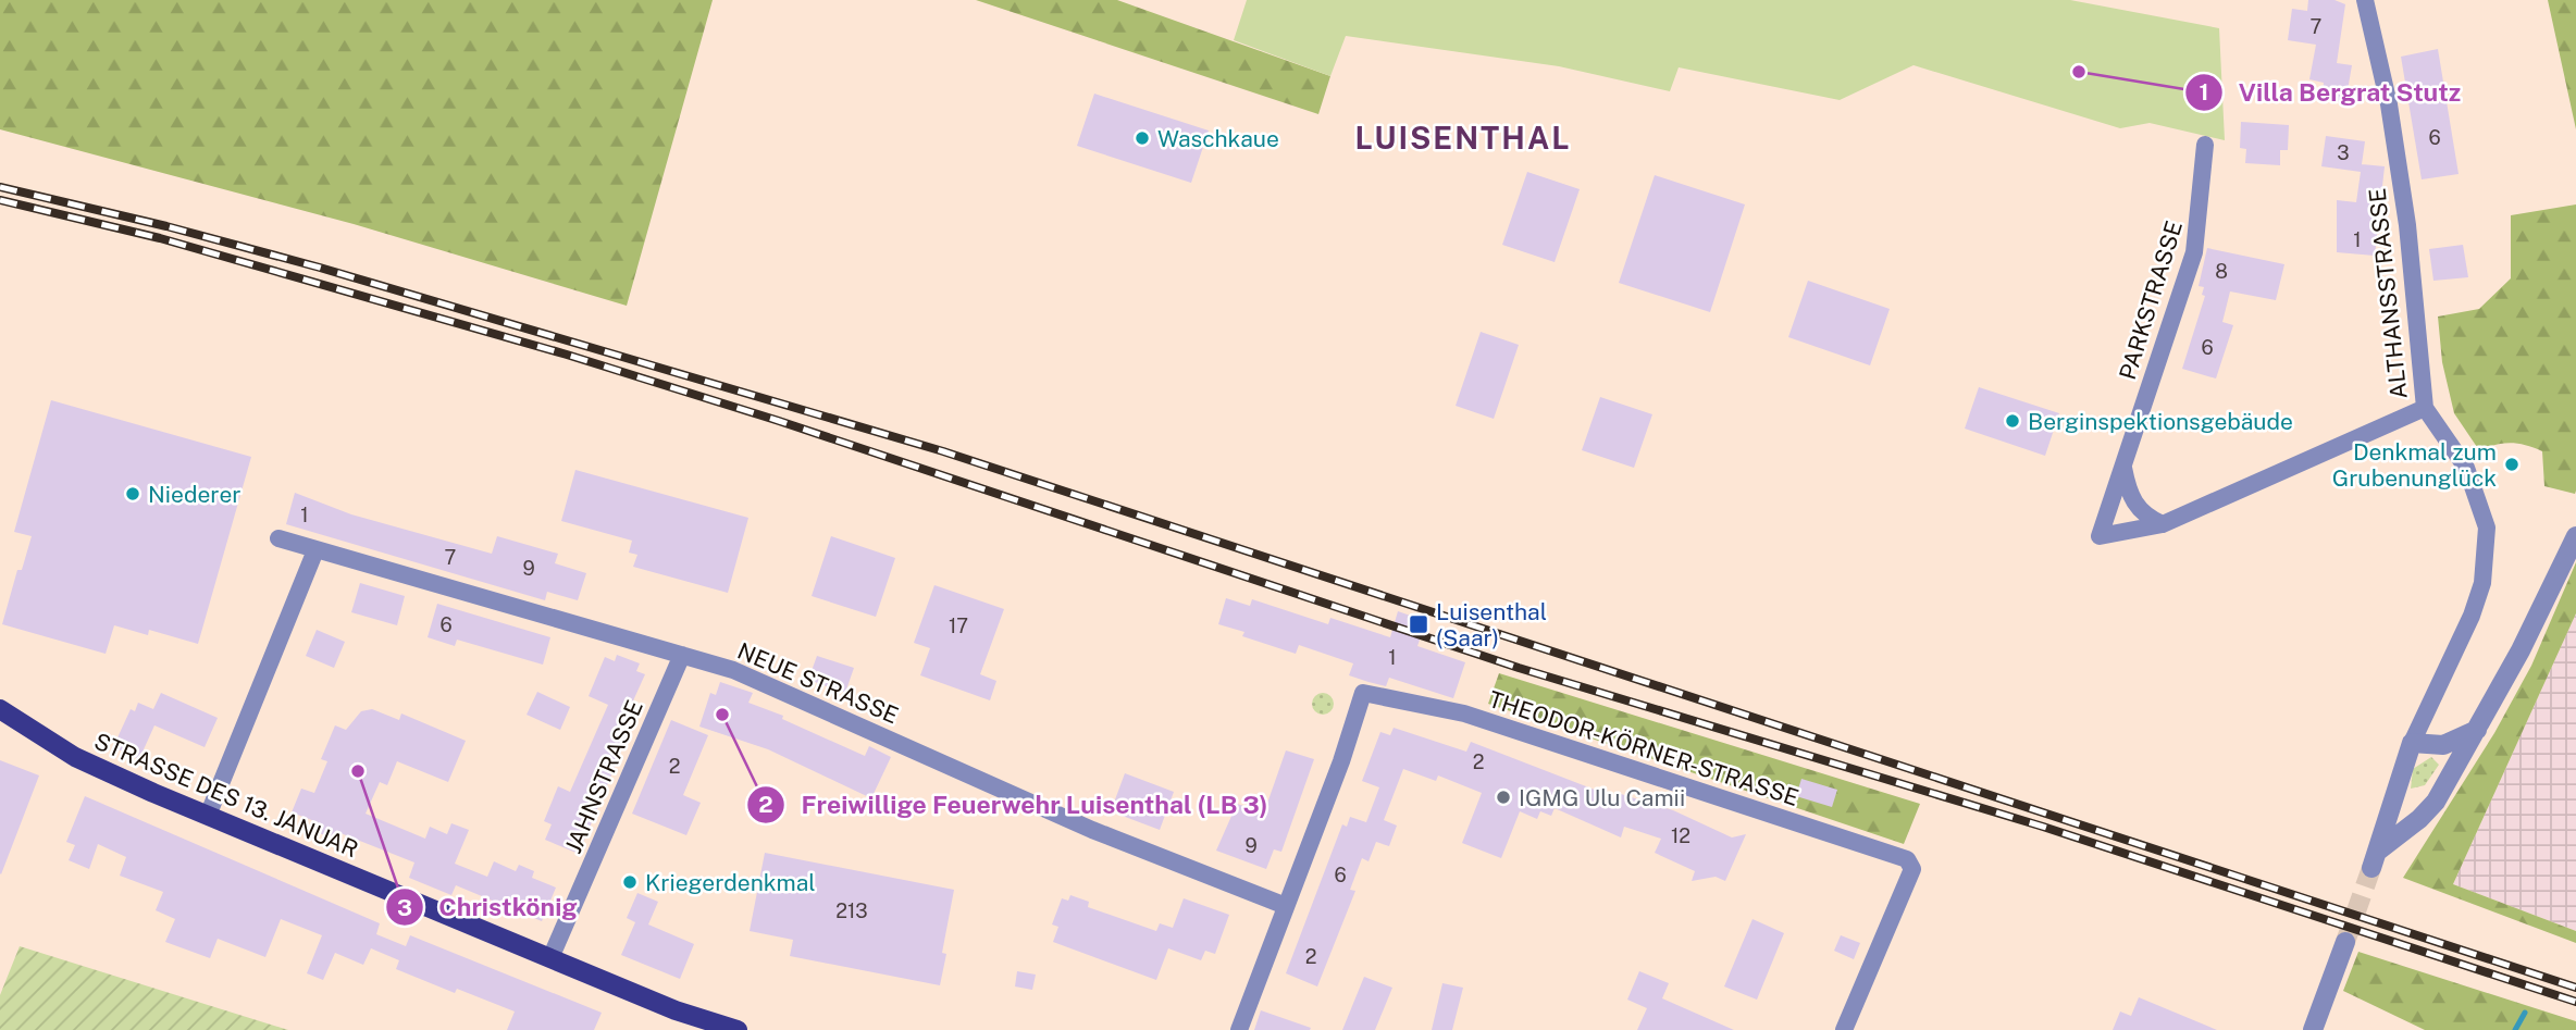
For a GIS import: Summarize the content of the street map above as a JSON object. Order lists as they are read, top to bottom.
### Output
{
  "streets": {
    "main road": ["STRASSE DES 13. JANUAR"],
    "street": [
      "ALTHANSSTRASSE",
      "PARKSTRASSE",
      "NEUE STRASSE",
      "THEODOR-KÖRNER-STRASSE",
      "JAHNSTRASSE"
    ]
  },
  "crossings": [
    ["ALTHANSSTRASSE", "PARKSTRASSE"],
    ["NEUE STRASSE", "THEODOR-KÖRNER-STRASSE"],
    ["NEUE STRASSE", "JAHNSTRASSE"],
    ["JAHNSTRASSE", "STRASSE DES 13. JANUAR"]
  ],
  "districts": ["LUISENTHAL"],
  "places": {
    "other": [
      "Villa Bergrat Stutz",
      "Waschkaue",
      "Berginspektionsgebäude",
      "Denkmal zum Grubenunglück",
      "Niederer",
      "Freiwillige Feuerwehr Luisenthal (LB 3)",
      "Christkönig",
      "IGMG Ulu Camii",
      "Kriegerdenkmal"
    ],
    "transit": ["Luisenthal (Saar)"]
  },
  "house_numbers": [
    "7",
    "6",
    "3",
    "1",
    "8",
    "6",
    "1",
    "7",
    "9",
    "6",
    "17",
    "1",
    "2",
    "2",
    "12",
    "9",
    "6",
    "213",
    "2"
  ]
}
